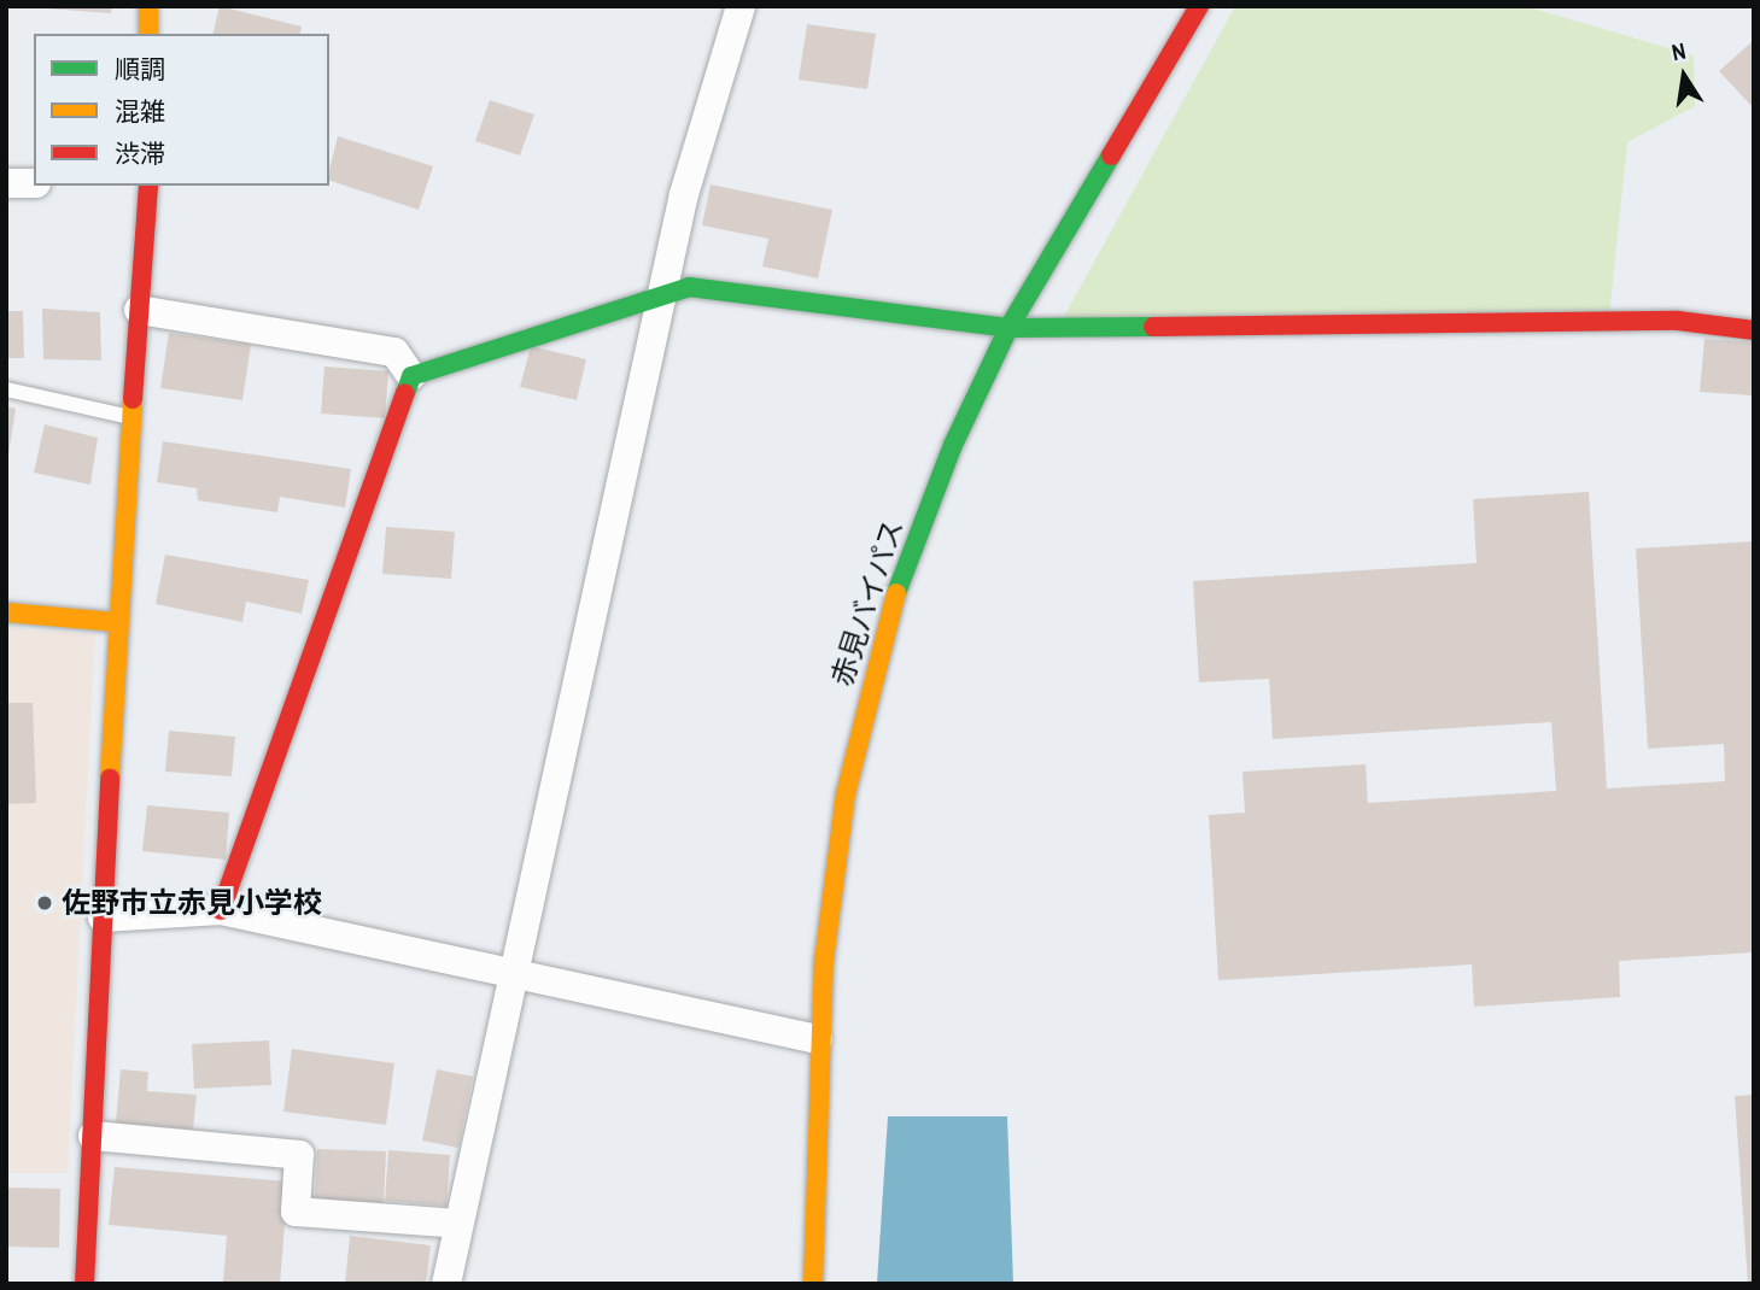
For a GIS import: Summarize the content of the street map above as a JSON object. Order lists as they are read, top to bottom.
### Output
{
  "streets": {
    "street": ["赤見バイパス"]
  },
  "places": ["佐野市立赤見小学校"],
  "legend": ["順調", "混雑", "渋滞"],
  "north": "top"
}
